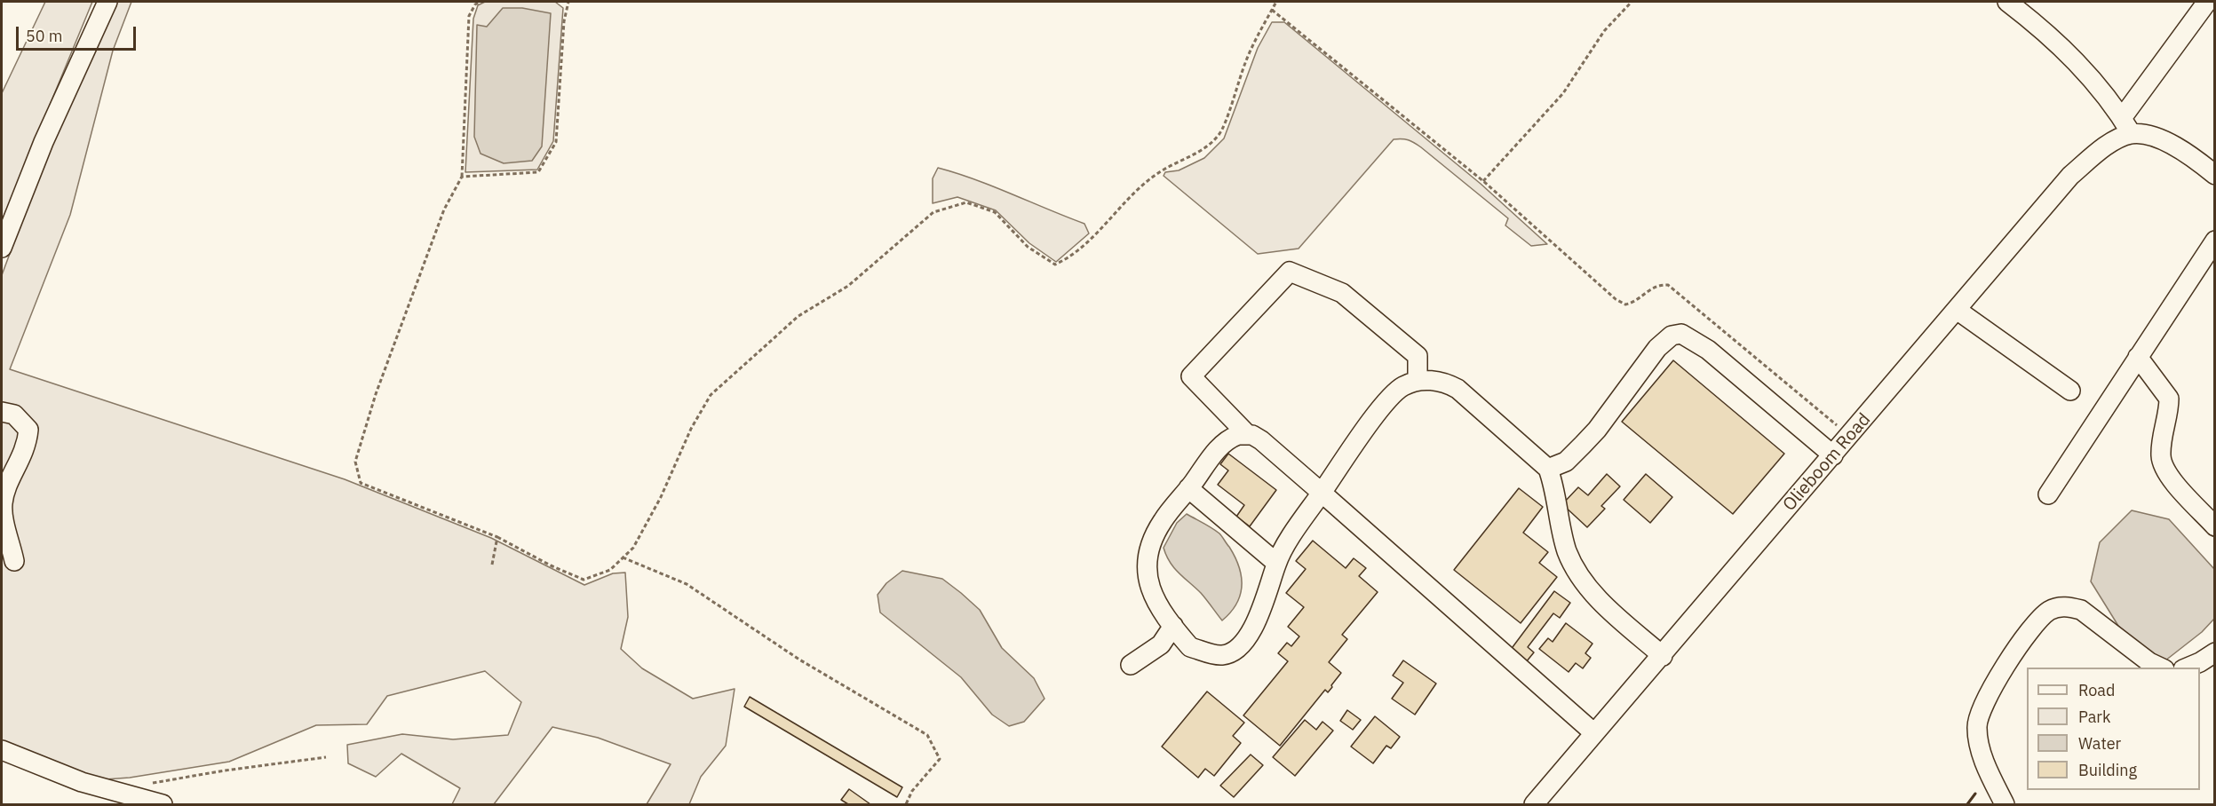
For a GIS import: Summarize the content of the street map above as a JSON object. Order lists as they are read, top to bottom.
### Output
{
  "streets": {
    "street": ["Olieboom Road"]
  },
  "legend": [
    "Road",
    "Park",
    "Water",
    "Building"
  ],
  "scale_bar": "50 m"
}
